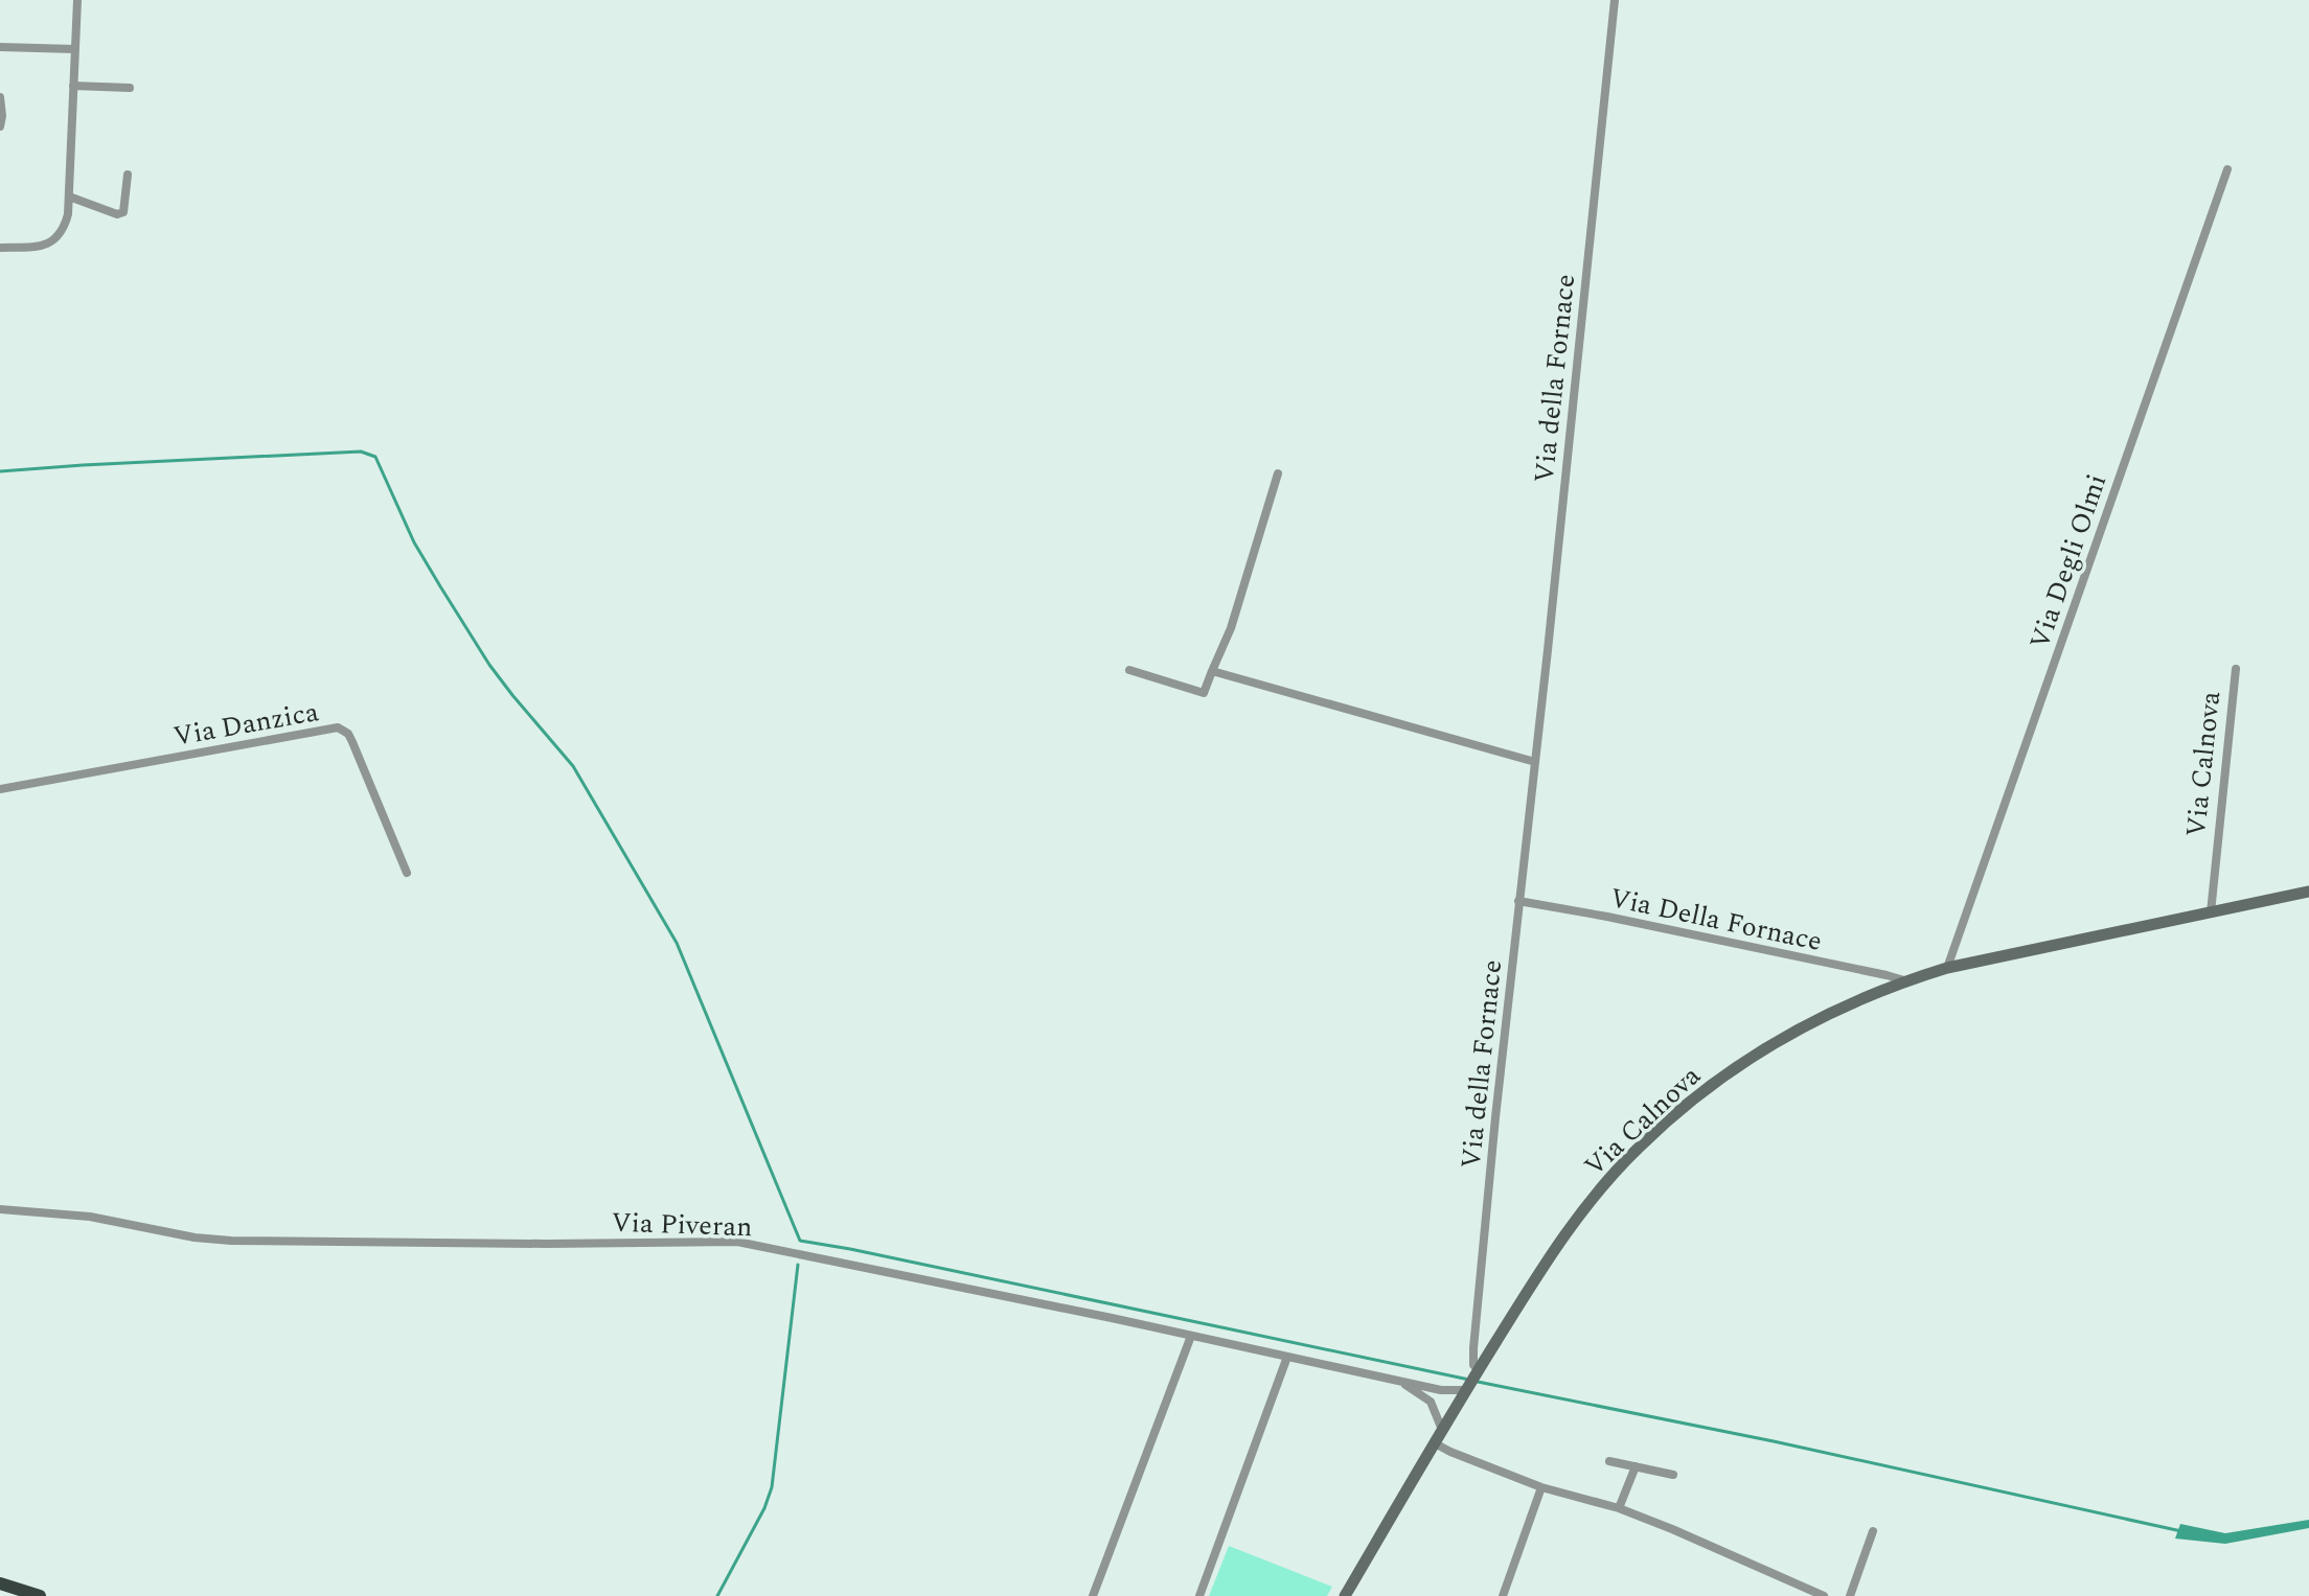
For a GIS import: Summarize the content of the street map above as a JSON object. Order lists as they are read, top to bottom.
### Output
{
  "streets": {
    "main road": ["Via Calnova"],
    "street": [
      "Via della Fornace",
      "Via Degli Olmi",
      "Via Danzica",
      "Via Della Fornace",
      "Via Piveran"
    ]
  },
  "crossings": [
    ["Via della Fornace", "Via Calnova"],
    ["Via della Fornace", "Via Della Fornace"],
    ["Via Degli Olmi", "Via Calnova"],
    ["Via Calnova", "Via Della Fornace"],
    ["Via Calnova", "Via Piveran"]
  ]
}
